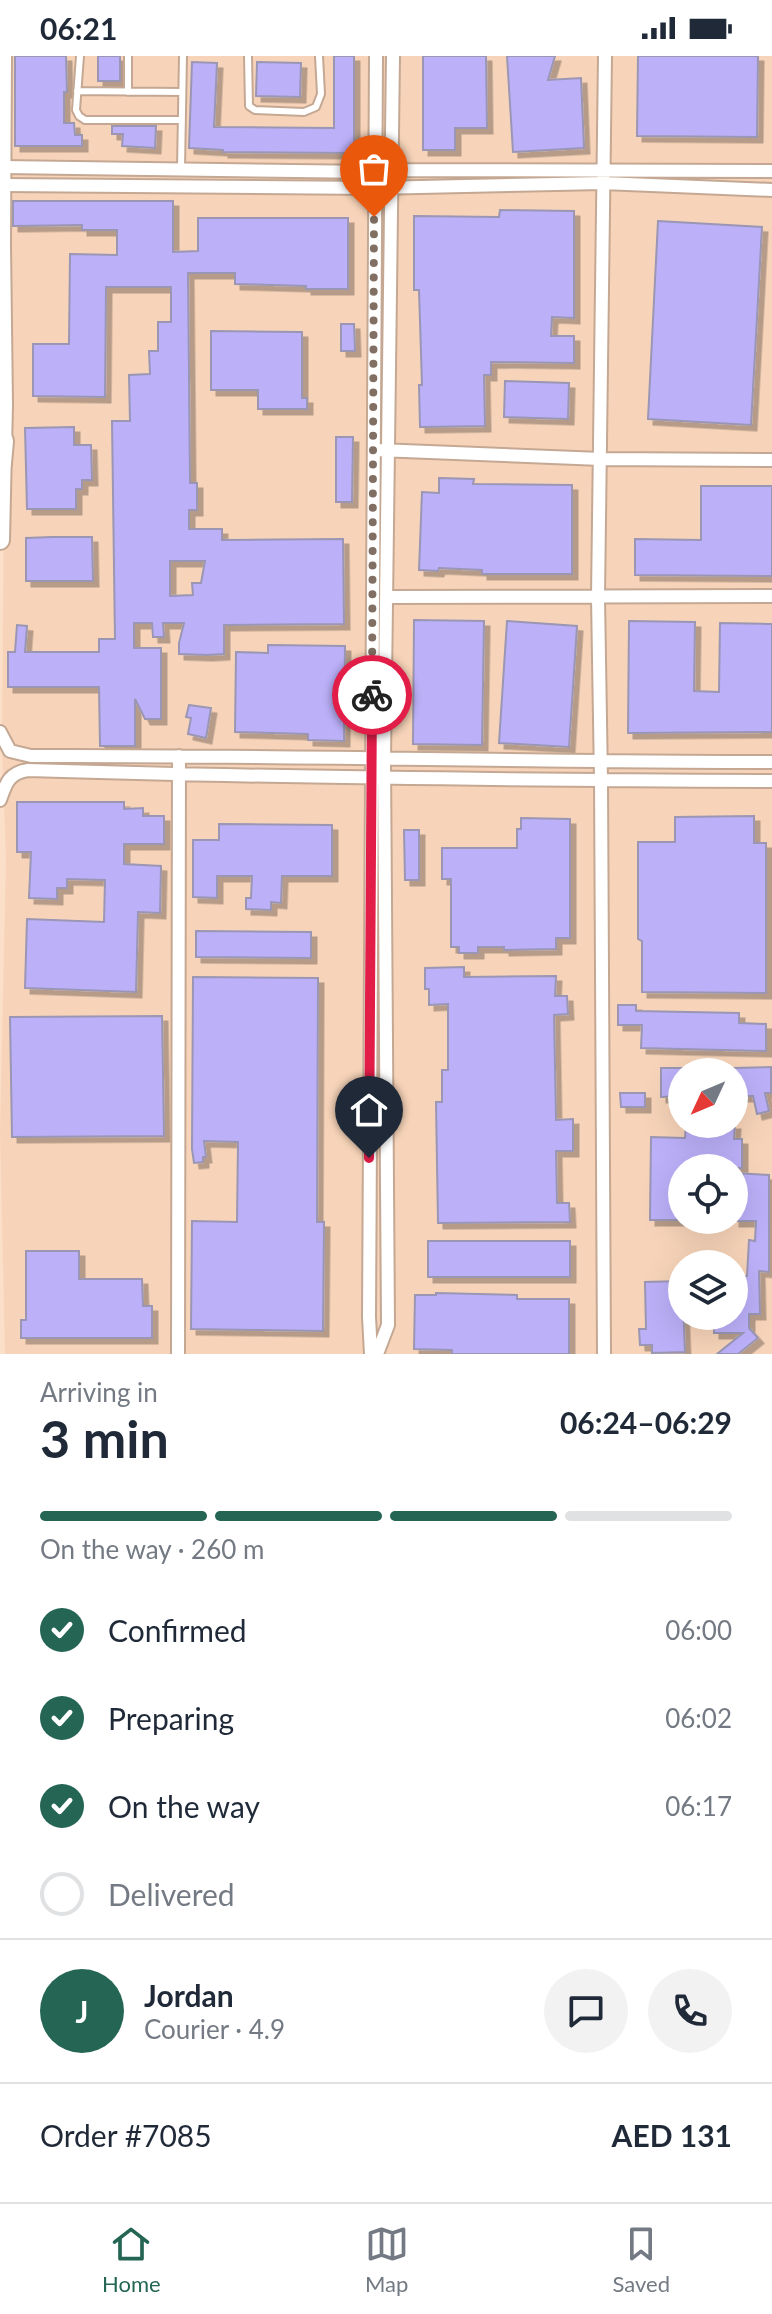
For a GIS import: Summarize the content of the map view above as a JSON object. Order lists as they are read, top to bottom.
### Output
{
  "north": "bottom left",
  "page": {
    "status": "06:21",
    "heading": ["3 min", "Arriving in", "06:24–06:29"],
    "panel": [
      "Jordan",
      "Courier · 4.9",
      "Order #7085",
      "AED 131"
    ],
    "bar": "On the way · 260 m",
    "list": [
      ["Confirmed", "06:00"],
      ["Preparing", "06:02"],
      ["On the way", "06:17"],
      "Delivered"
    ],
    "round": "J",
    "tabs": ["Home", "Map", "Saved"]
  }
}
